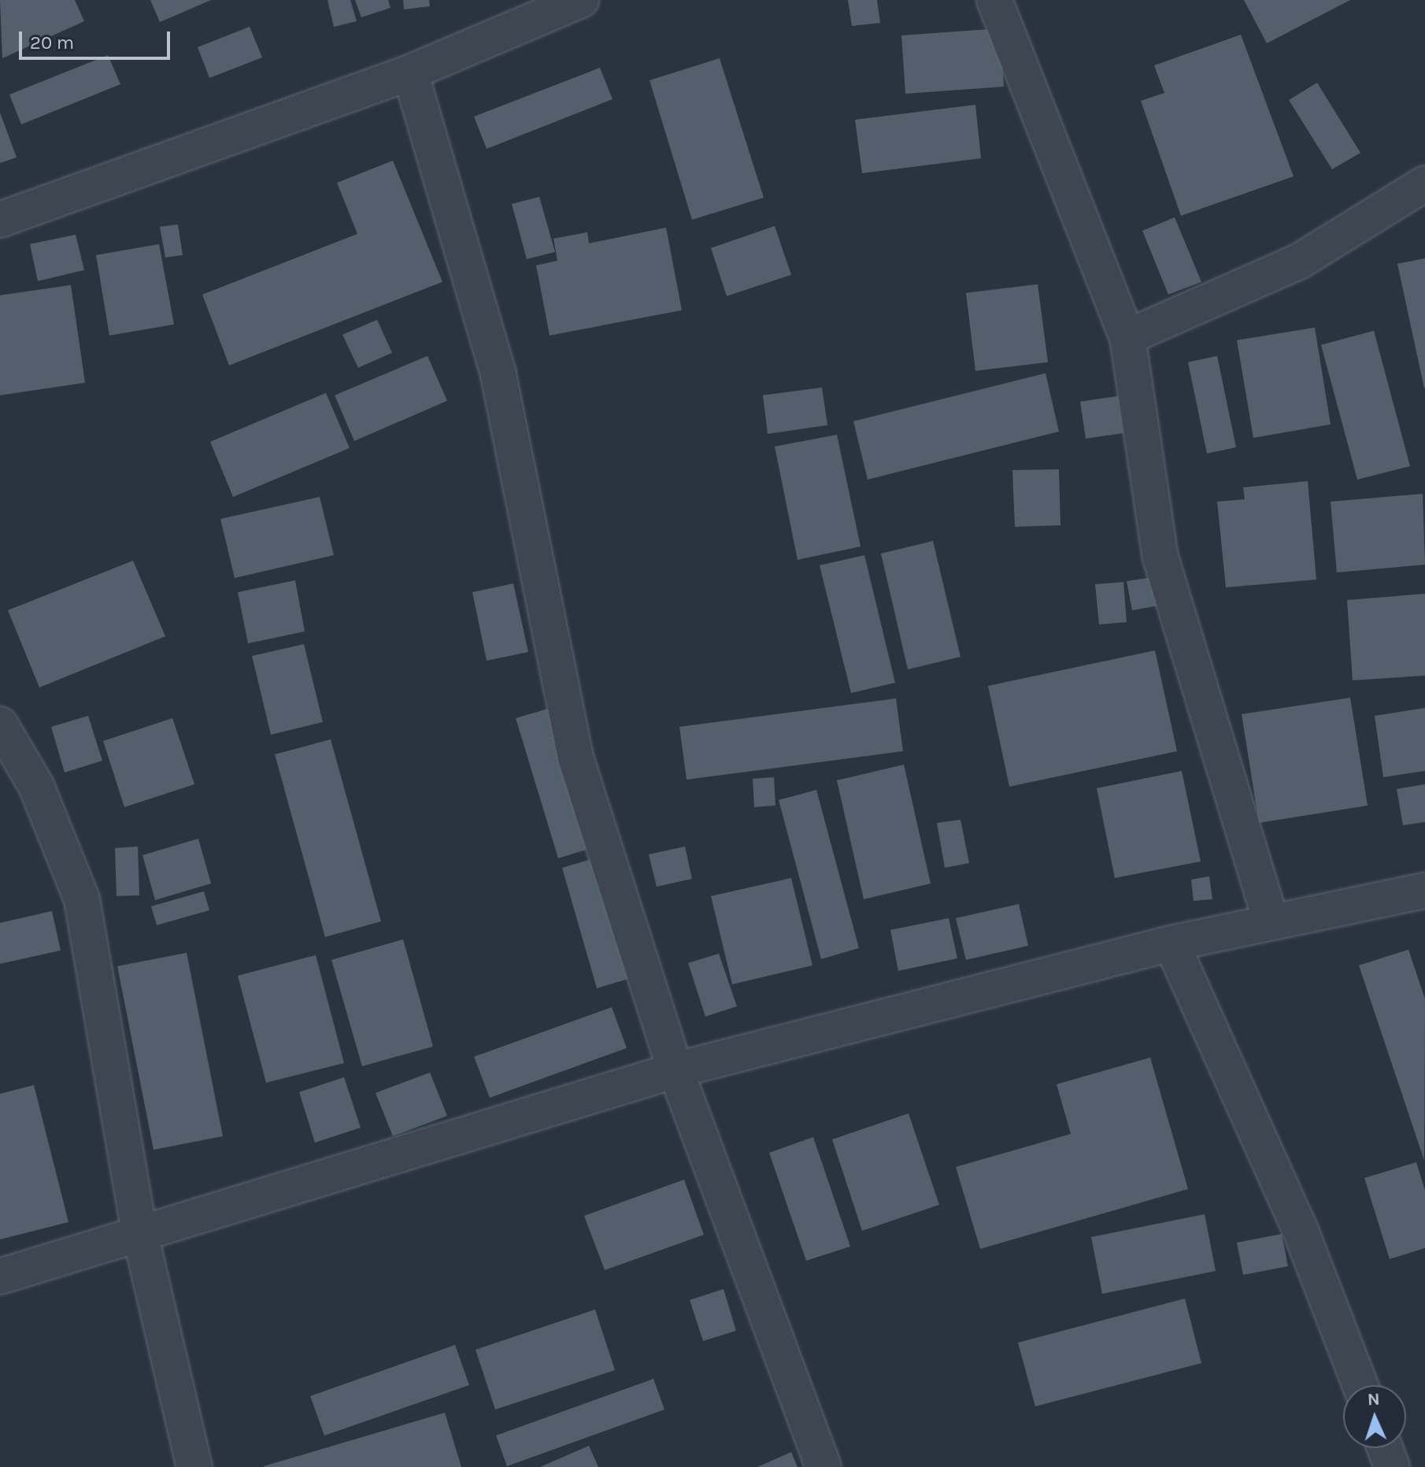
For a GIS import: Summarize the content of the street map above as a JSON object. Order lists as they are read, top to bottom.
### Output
{
  "scale_bar": "20 m",
  "north": "top"
}
